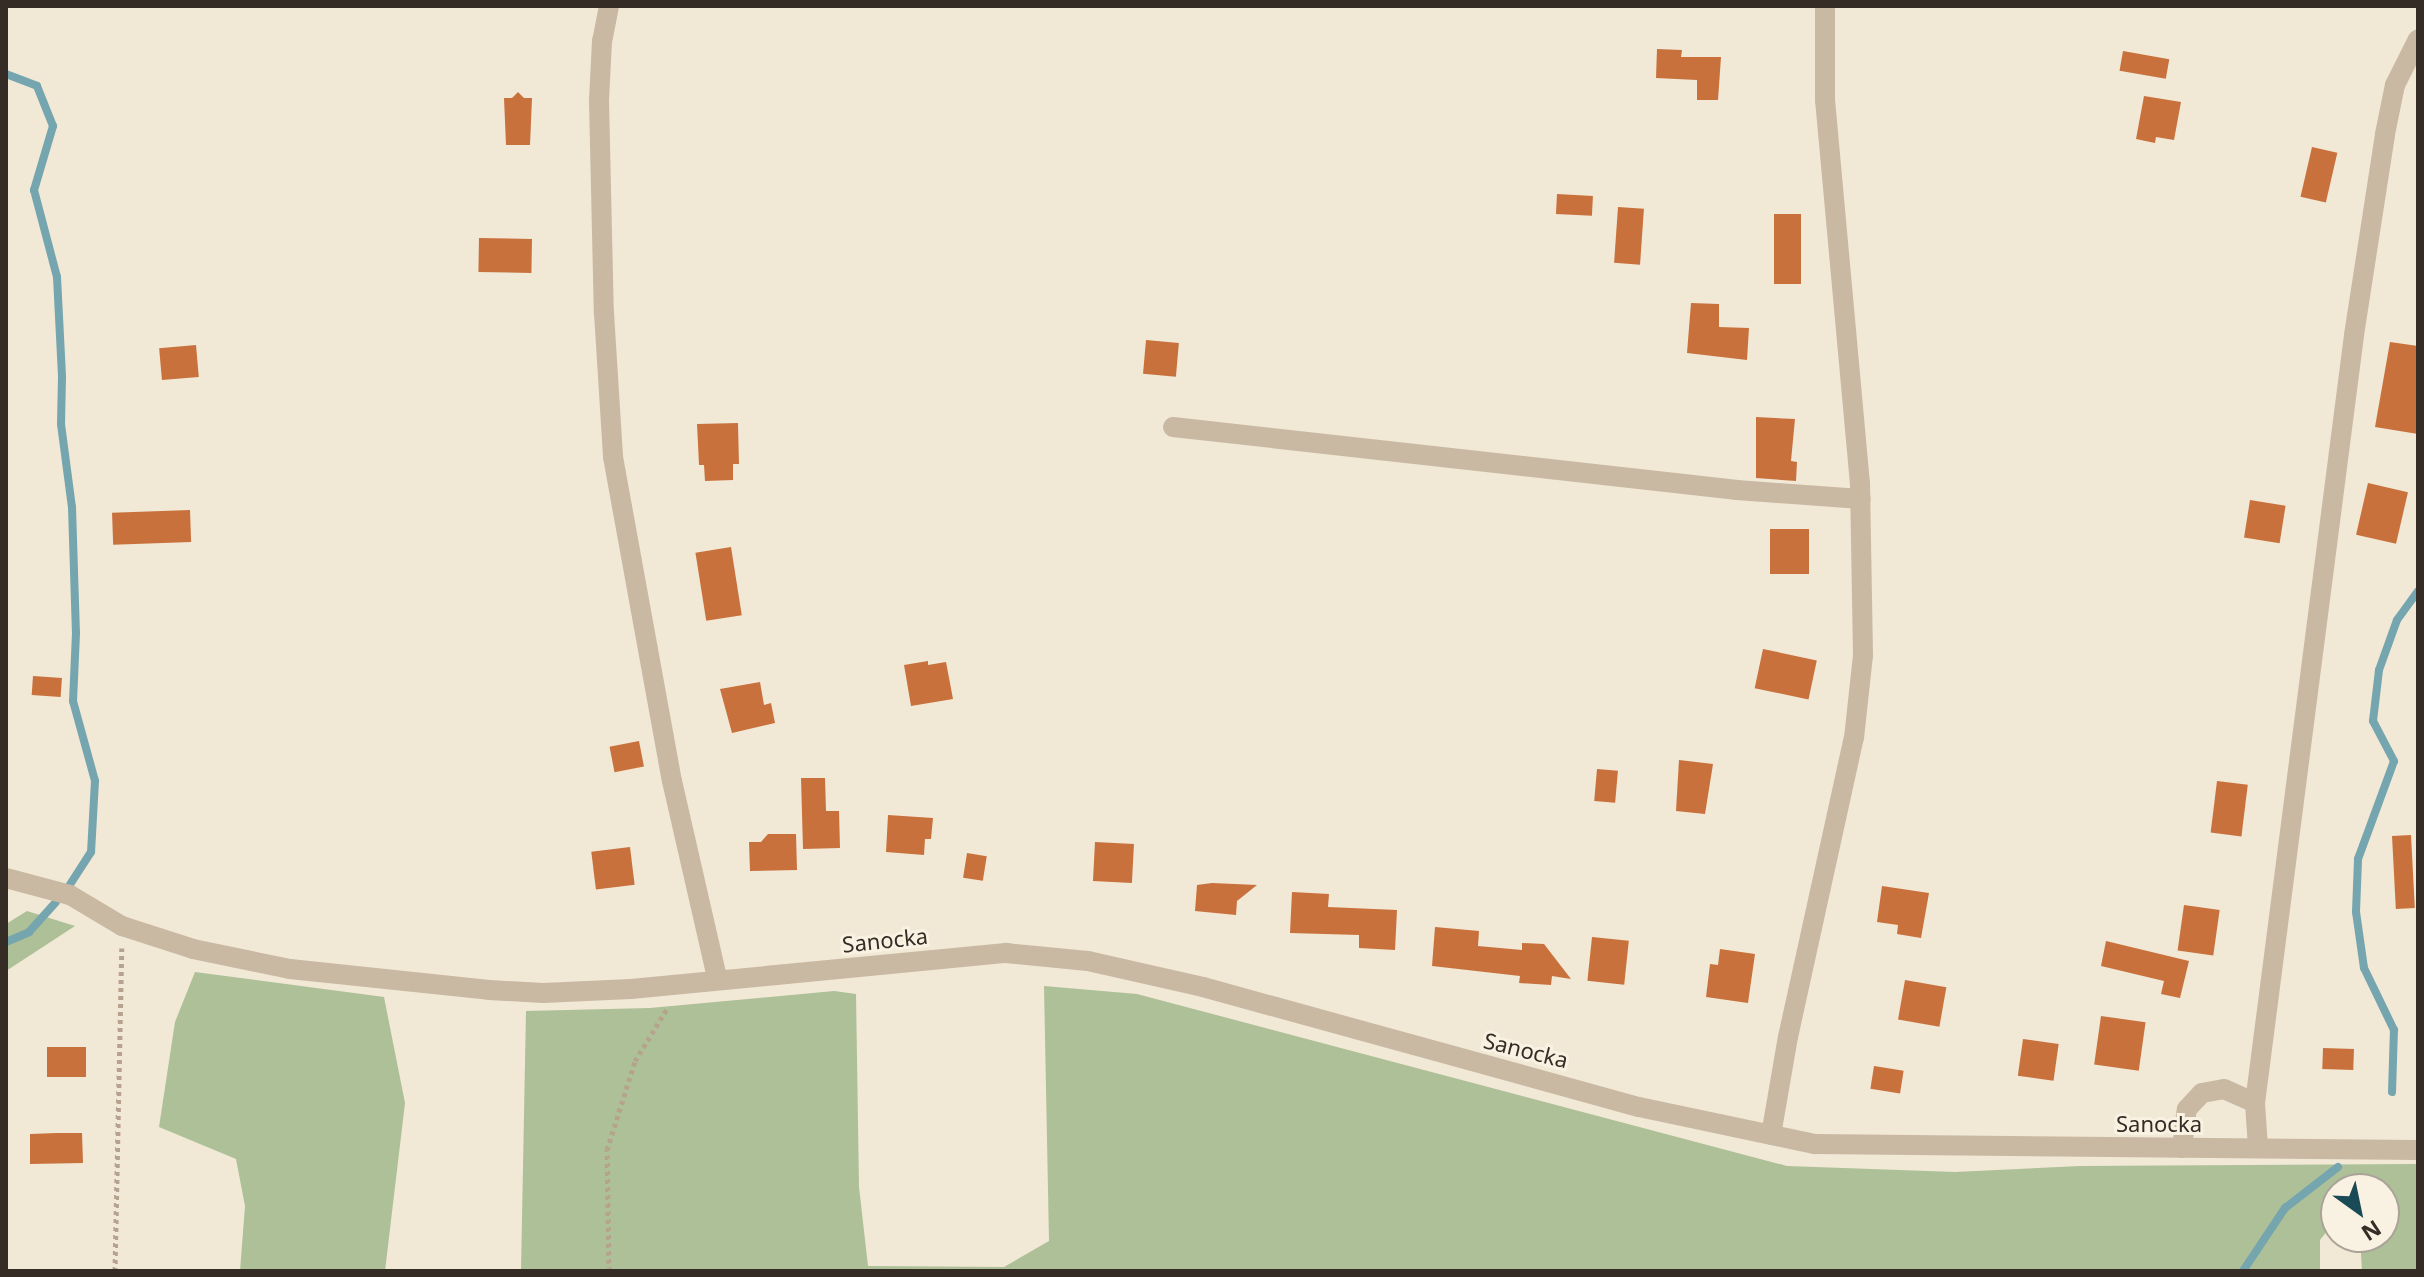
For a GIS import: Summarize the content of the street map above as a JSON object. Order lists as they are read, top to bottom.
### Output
{
  "streets": {
    "street": ["Sanocka"]
  },
  "north": "bottom right"
}
